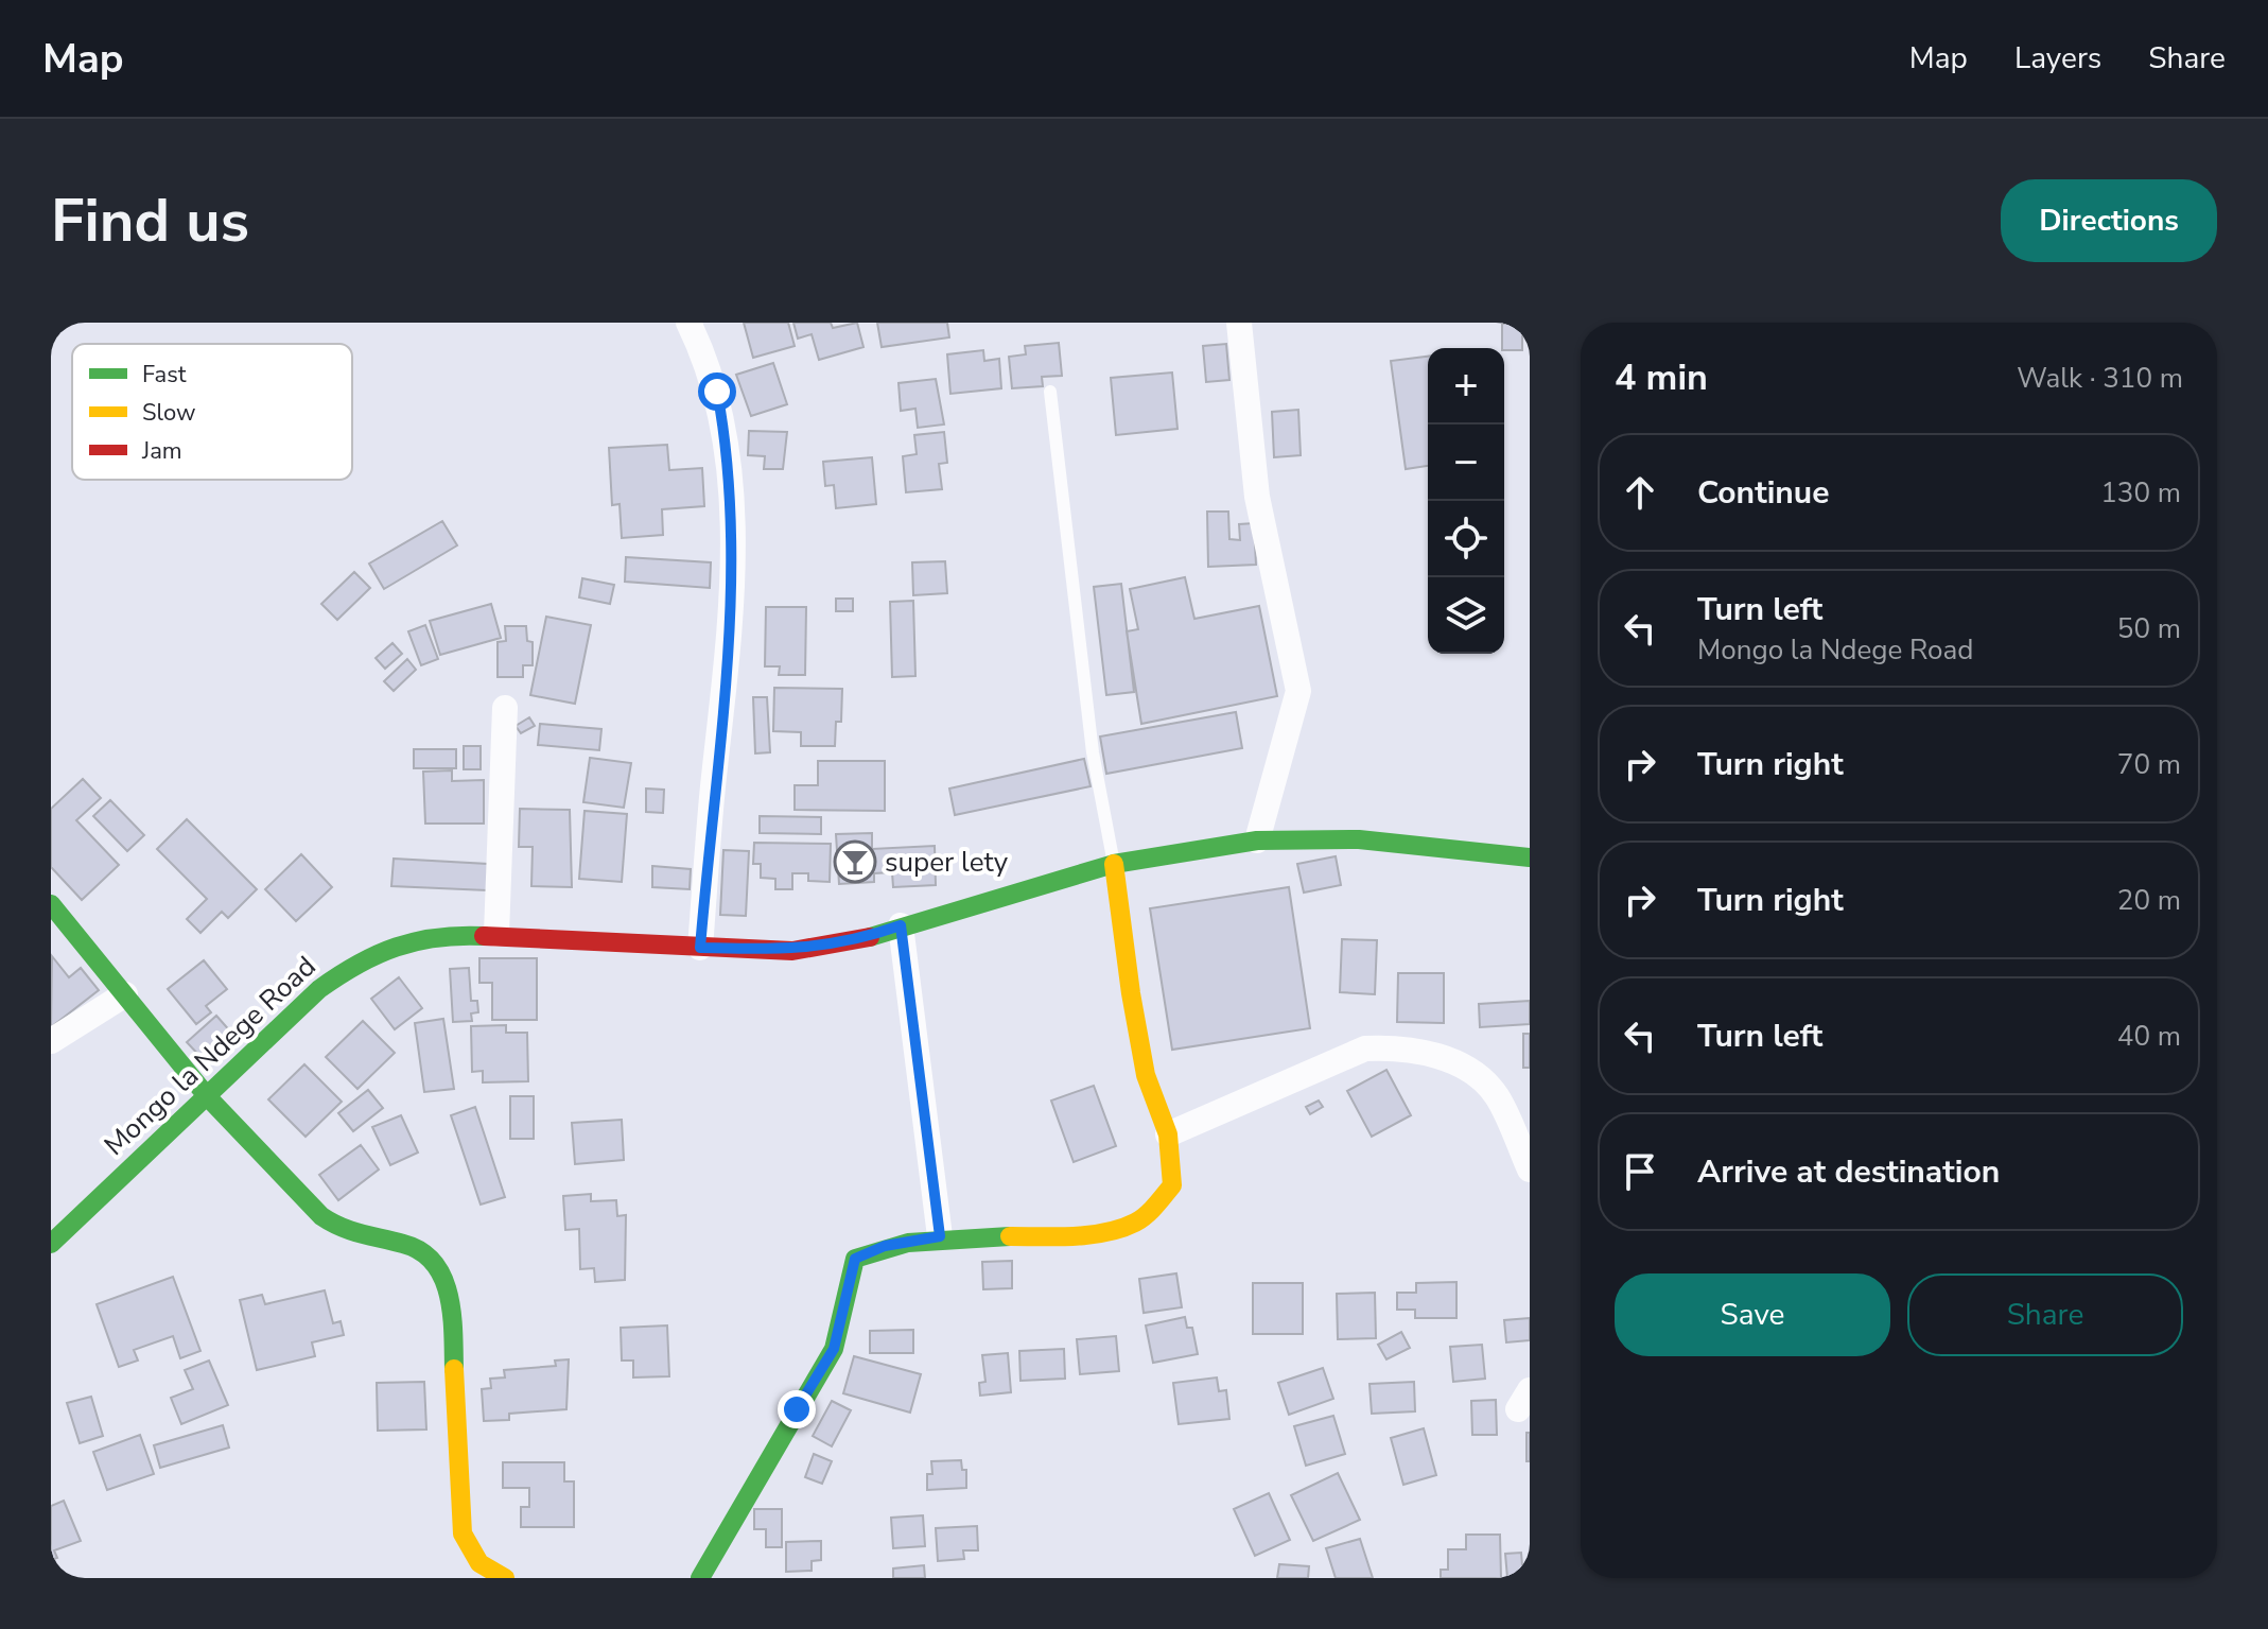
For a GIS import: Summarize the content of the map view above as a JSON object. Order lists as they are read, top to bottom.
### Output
{
  "streets": {
    "street": ["Mongo la Ndege Road"]
  },
  "places": {
    "bar": ["super lety"]
  },
  "legend": ["Fast", "Slow", "Jam"],
  "page": {
    "header": "Map",
    "nav": ["Map", "Layers", "Share"],
    "buttons": [
      "Directions",
      ["Save", "Share"]
    ],
    "title": "Find us",
    "heading": ["4 min", "Walk · 310 m"],
    "map_buttons": ["+", "−"],
    "list": [
      ["Continue", "130 m"],
      ["Turn left", "Mongo la Ndege Road", "50 m"],
      ["Turn right", "70 m"],
      ["Turn right", "20 m"],
      ["Turn left", "40 m"],
      "Arrive at destination"
    ]
  }
}
